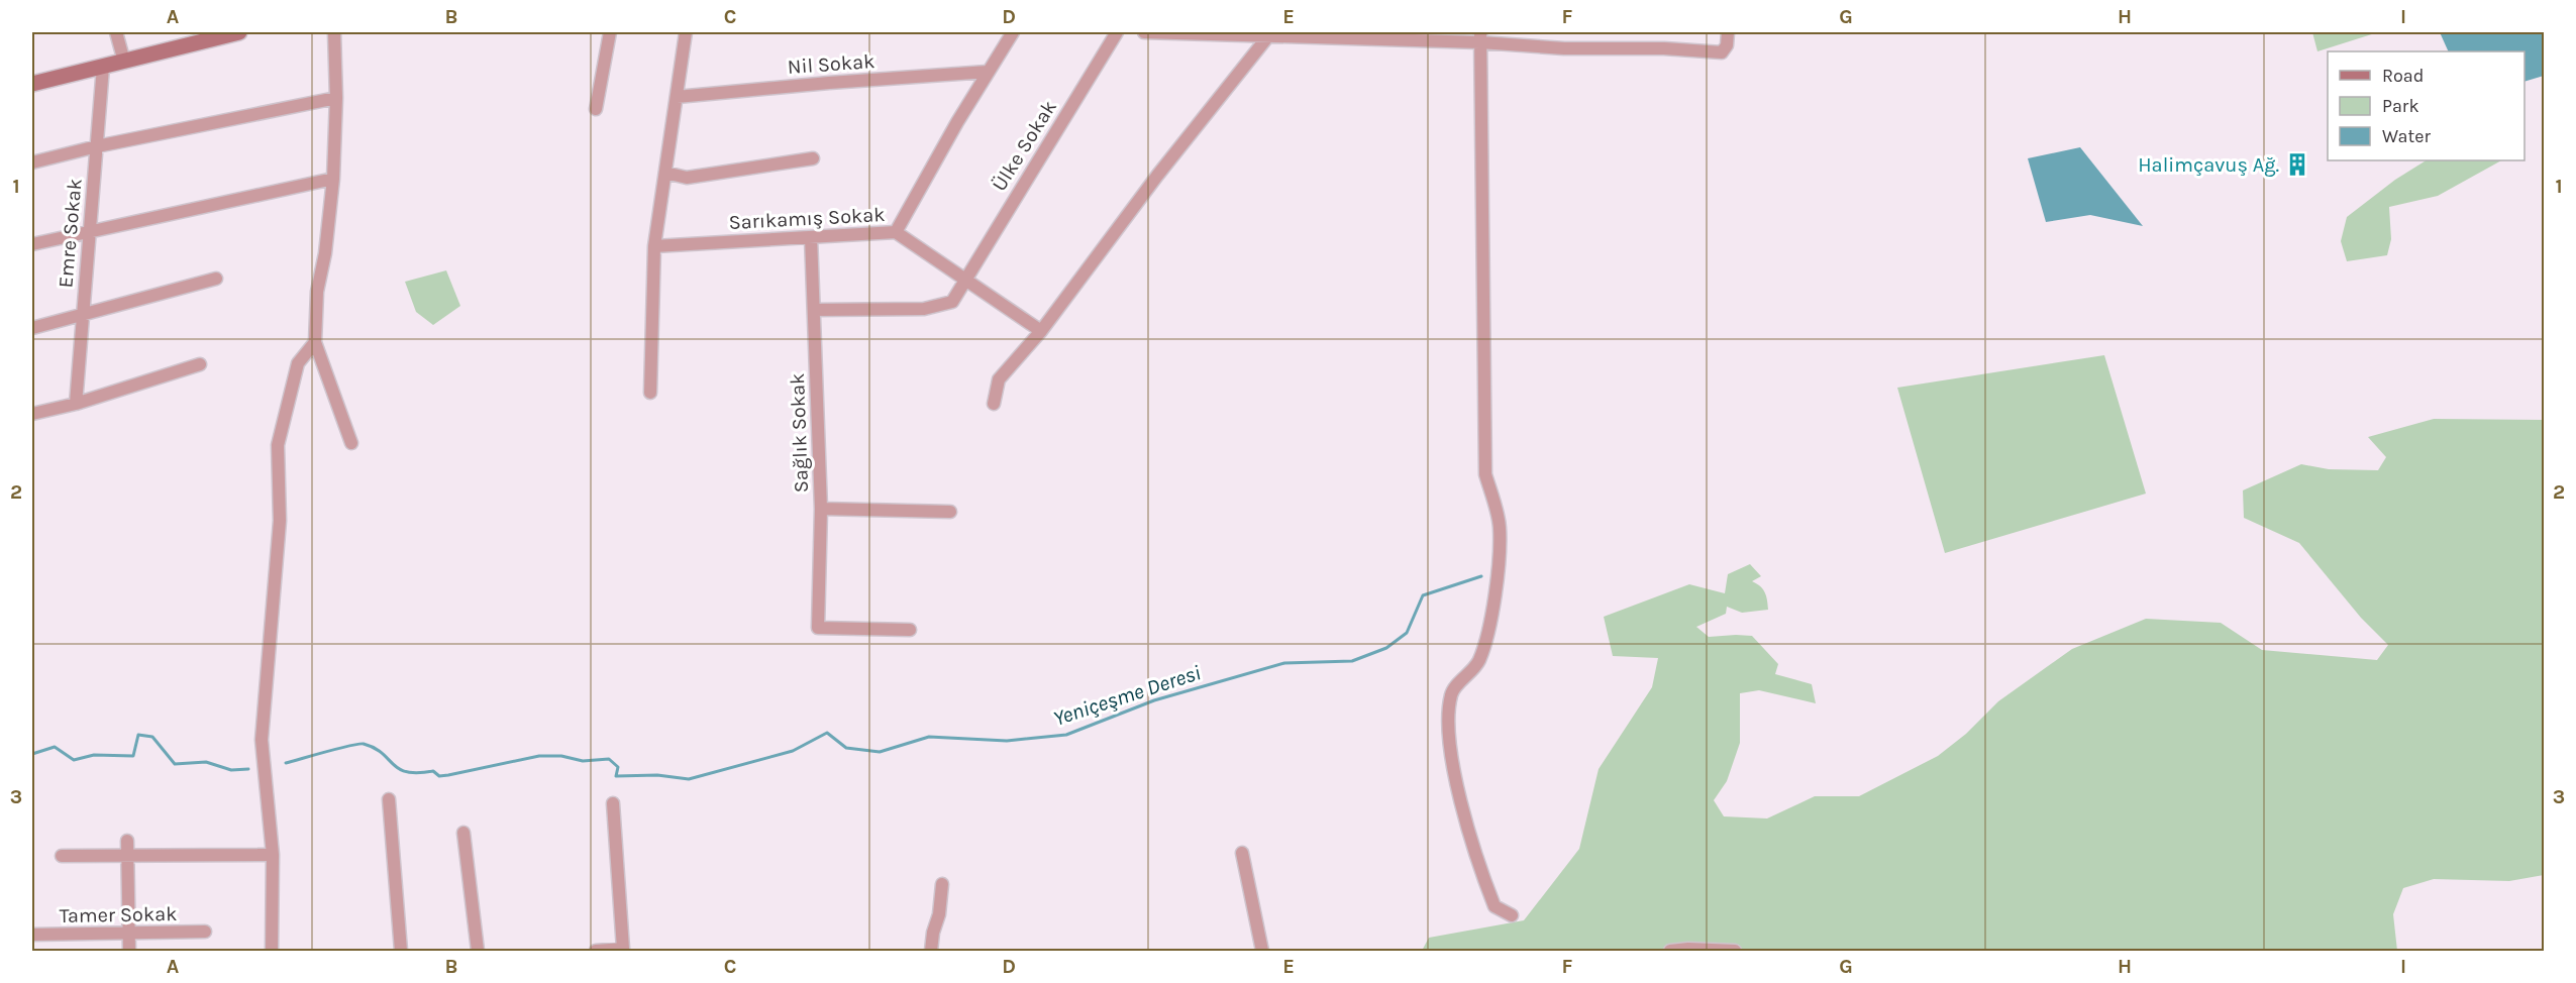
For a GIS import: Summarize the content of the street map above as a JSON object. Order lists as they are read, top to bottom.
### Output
{
  "streets": {
    "street": [
      "Nil Sokak",
      "Ülke Sokak",
      "Sarıkamış Sokak",
      "Emre Sokak",
      "Sağlık Sokak",
      "Tamer Sokak"
    ]
  },
  "crossings": [
    ["Ülke Sokak", "Sarıkamış Sokak"],
    ["Ülke Sokak", "Sağlık Sokak"],
    ["Sarıkamış Sokak", "Sağlık Sokak"]
  ],
  "water": ["Yeniçeşme Deresi"],
  "places": {
    "building": ["Halimçavuş Ağ."]
  },
  "legend": ["Road", "Park", "Water"],
  "grid": {
    "columns": [
      "A",
      "B",
      "C",
      "D",
      "E",
      "F",
      "G",
      "H",
      "I"
    ],
    "rows": ["1", "2", "3"]
  }
}
